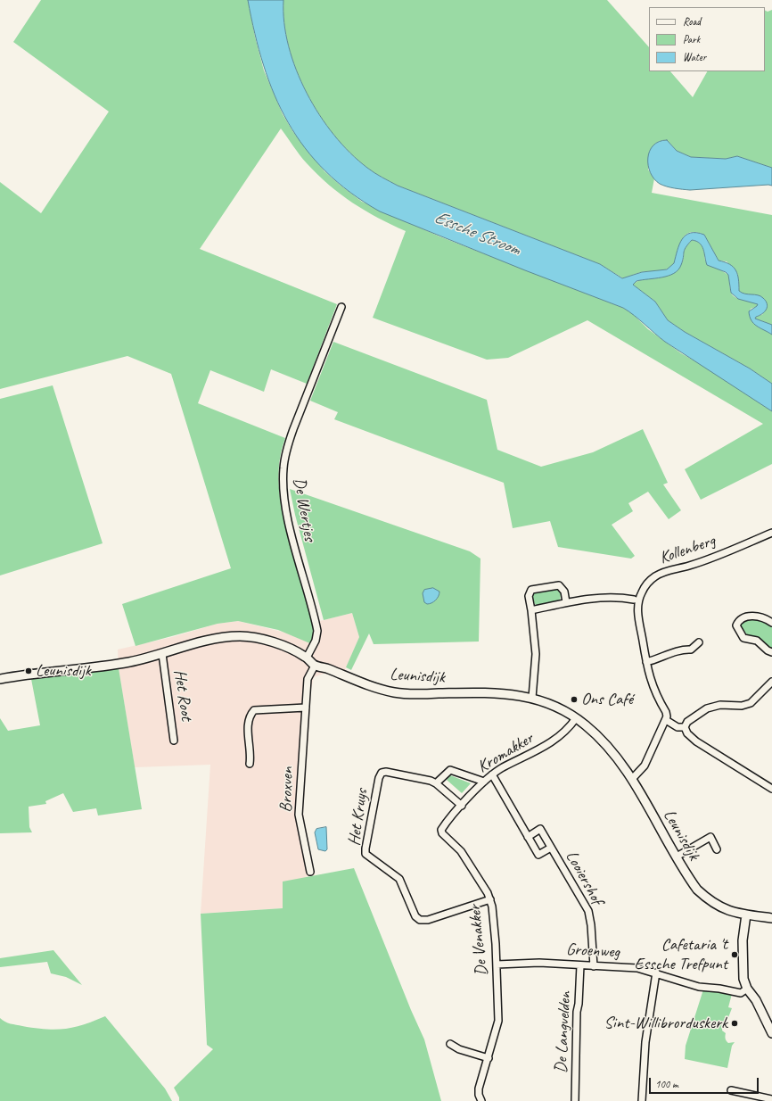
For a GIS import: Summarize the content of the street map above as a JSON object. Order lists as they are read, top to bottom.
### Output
{
  "streets": {
    "street": [
      "De Wertjes",
      "Kollenberg",
      "Leunisdijk",
      "Het Root",
      "Kromakker",
      "Broxven",
      "Het Kruys",
      "Looiershof",
      "De Venakker",
      "Groenweg",
      "De Langvelden"
    ]
  },
  "crossings": [
    ["De Wertjes", "Leunisdijk"],
    ["Leunisdijk", "Het Root"],
    ["Leunisdijk", "Kromakker"],
    ["Leunisdijk", "Broxven"],
    ["Kromakker", "Looiershof"],
    ["Kromakker", "De Venakker"],
    ["Het Kruys", "De Venakker"],
    ["Looiershof", "Groenweg"],
    ["De Venakker", "Groenweg"],
    ["Groenweg", "De Langvelden"]
  ],
  "water": ["Essche Stroom"],
  "places": [
    "Leunisdijk",
    "Ons Café",
    "Cafetaria 't Essche Trefpunt",
    "Sint-Willibrorduskerk"
  ],
  "legend": ["Road", "Park", "Water"],
  "scale_bar": "100 m"
}
